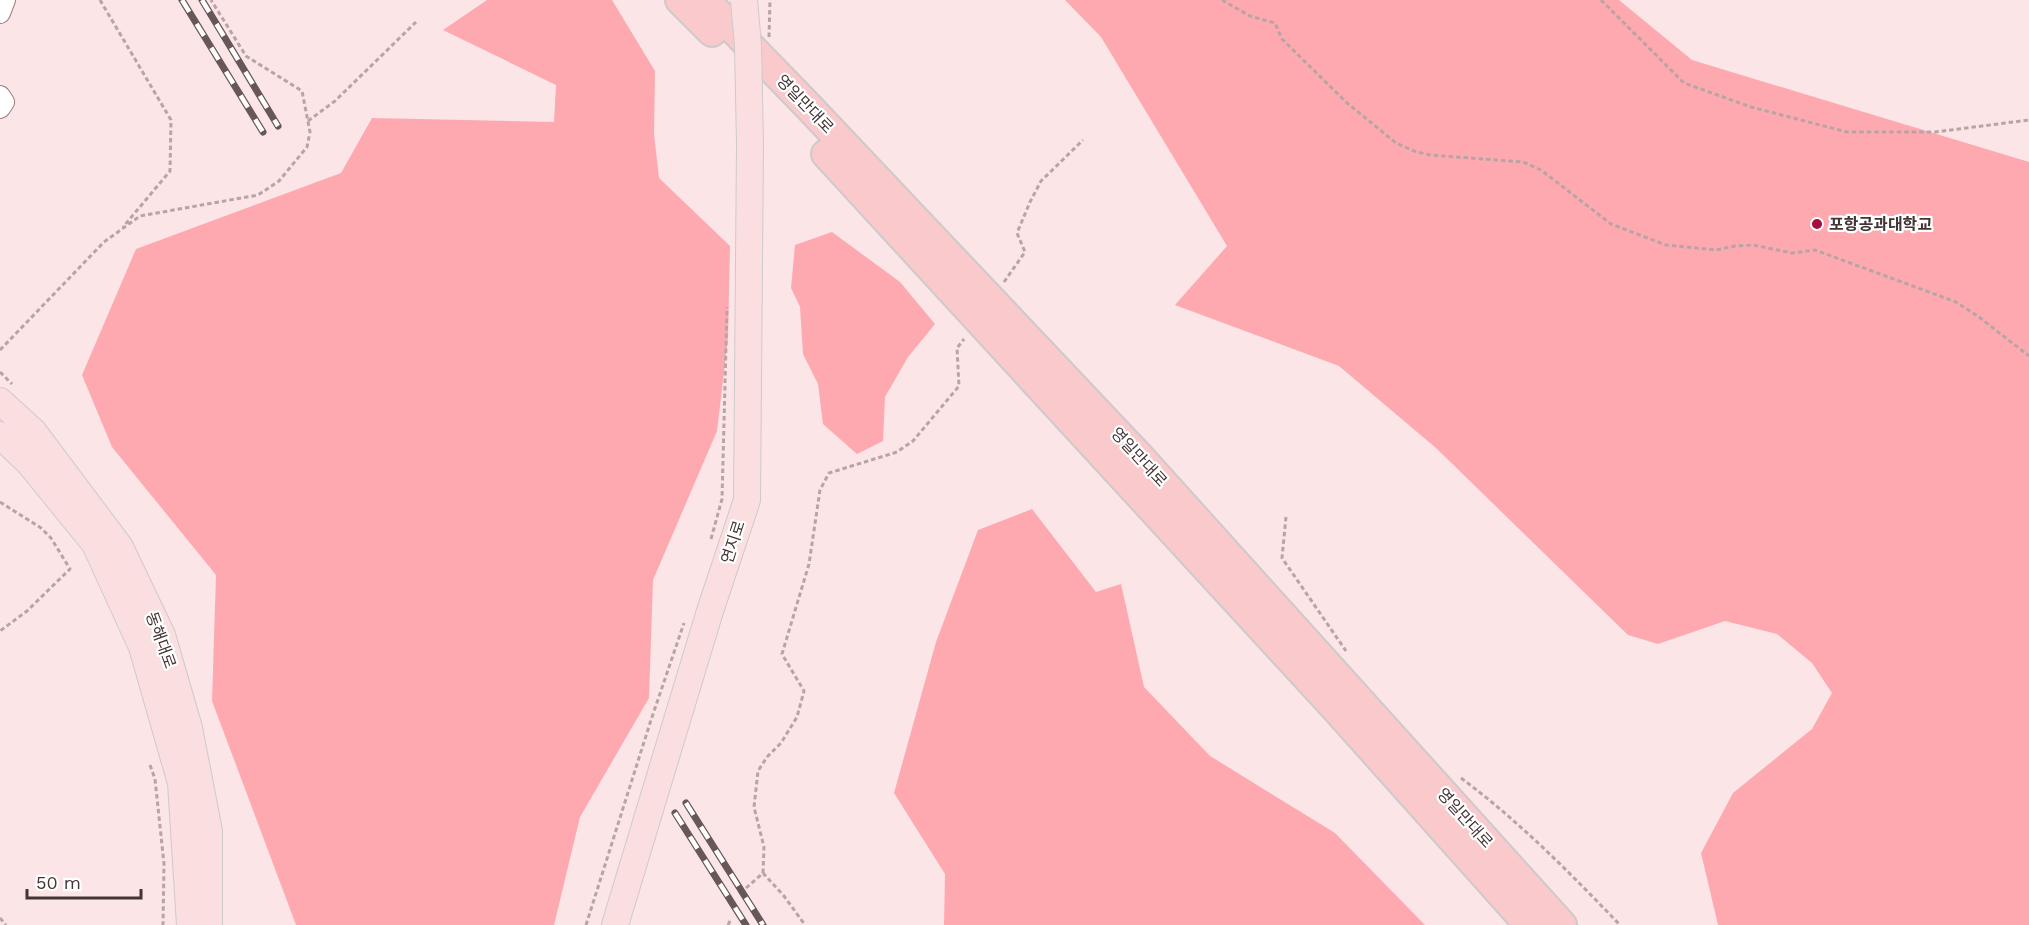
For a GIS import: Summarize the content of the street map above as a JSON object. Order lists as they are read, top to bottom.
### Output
{
  "streets": {
    "highway": ["영일만대로"],
    "main road": ["연지로", "동해대로"]
  },
  "places": ["포항공과대학교"],
  "scale_bar": "50 m"
}
